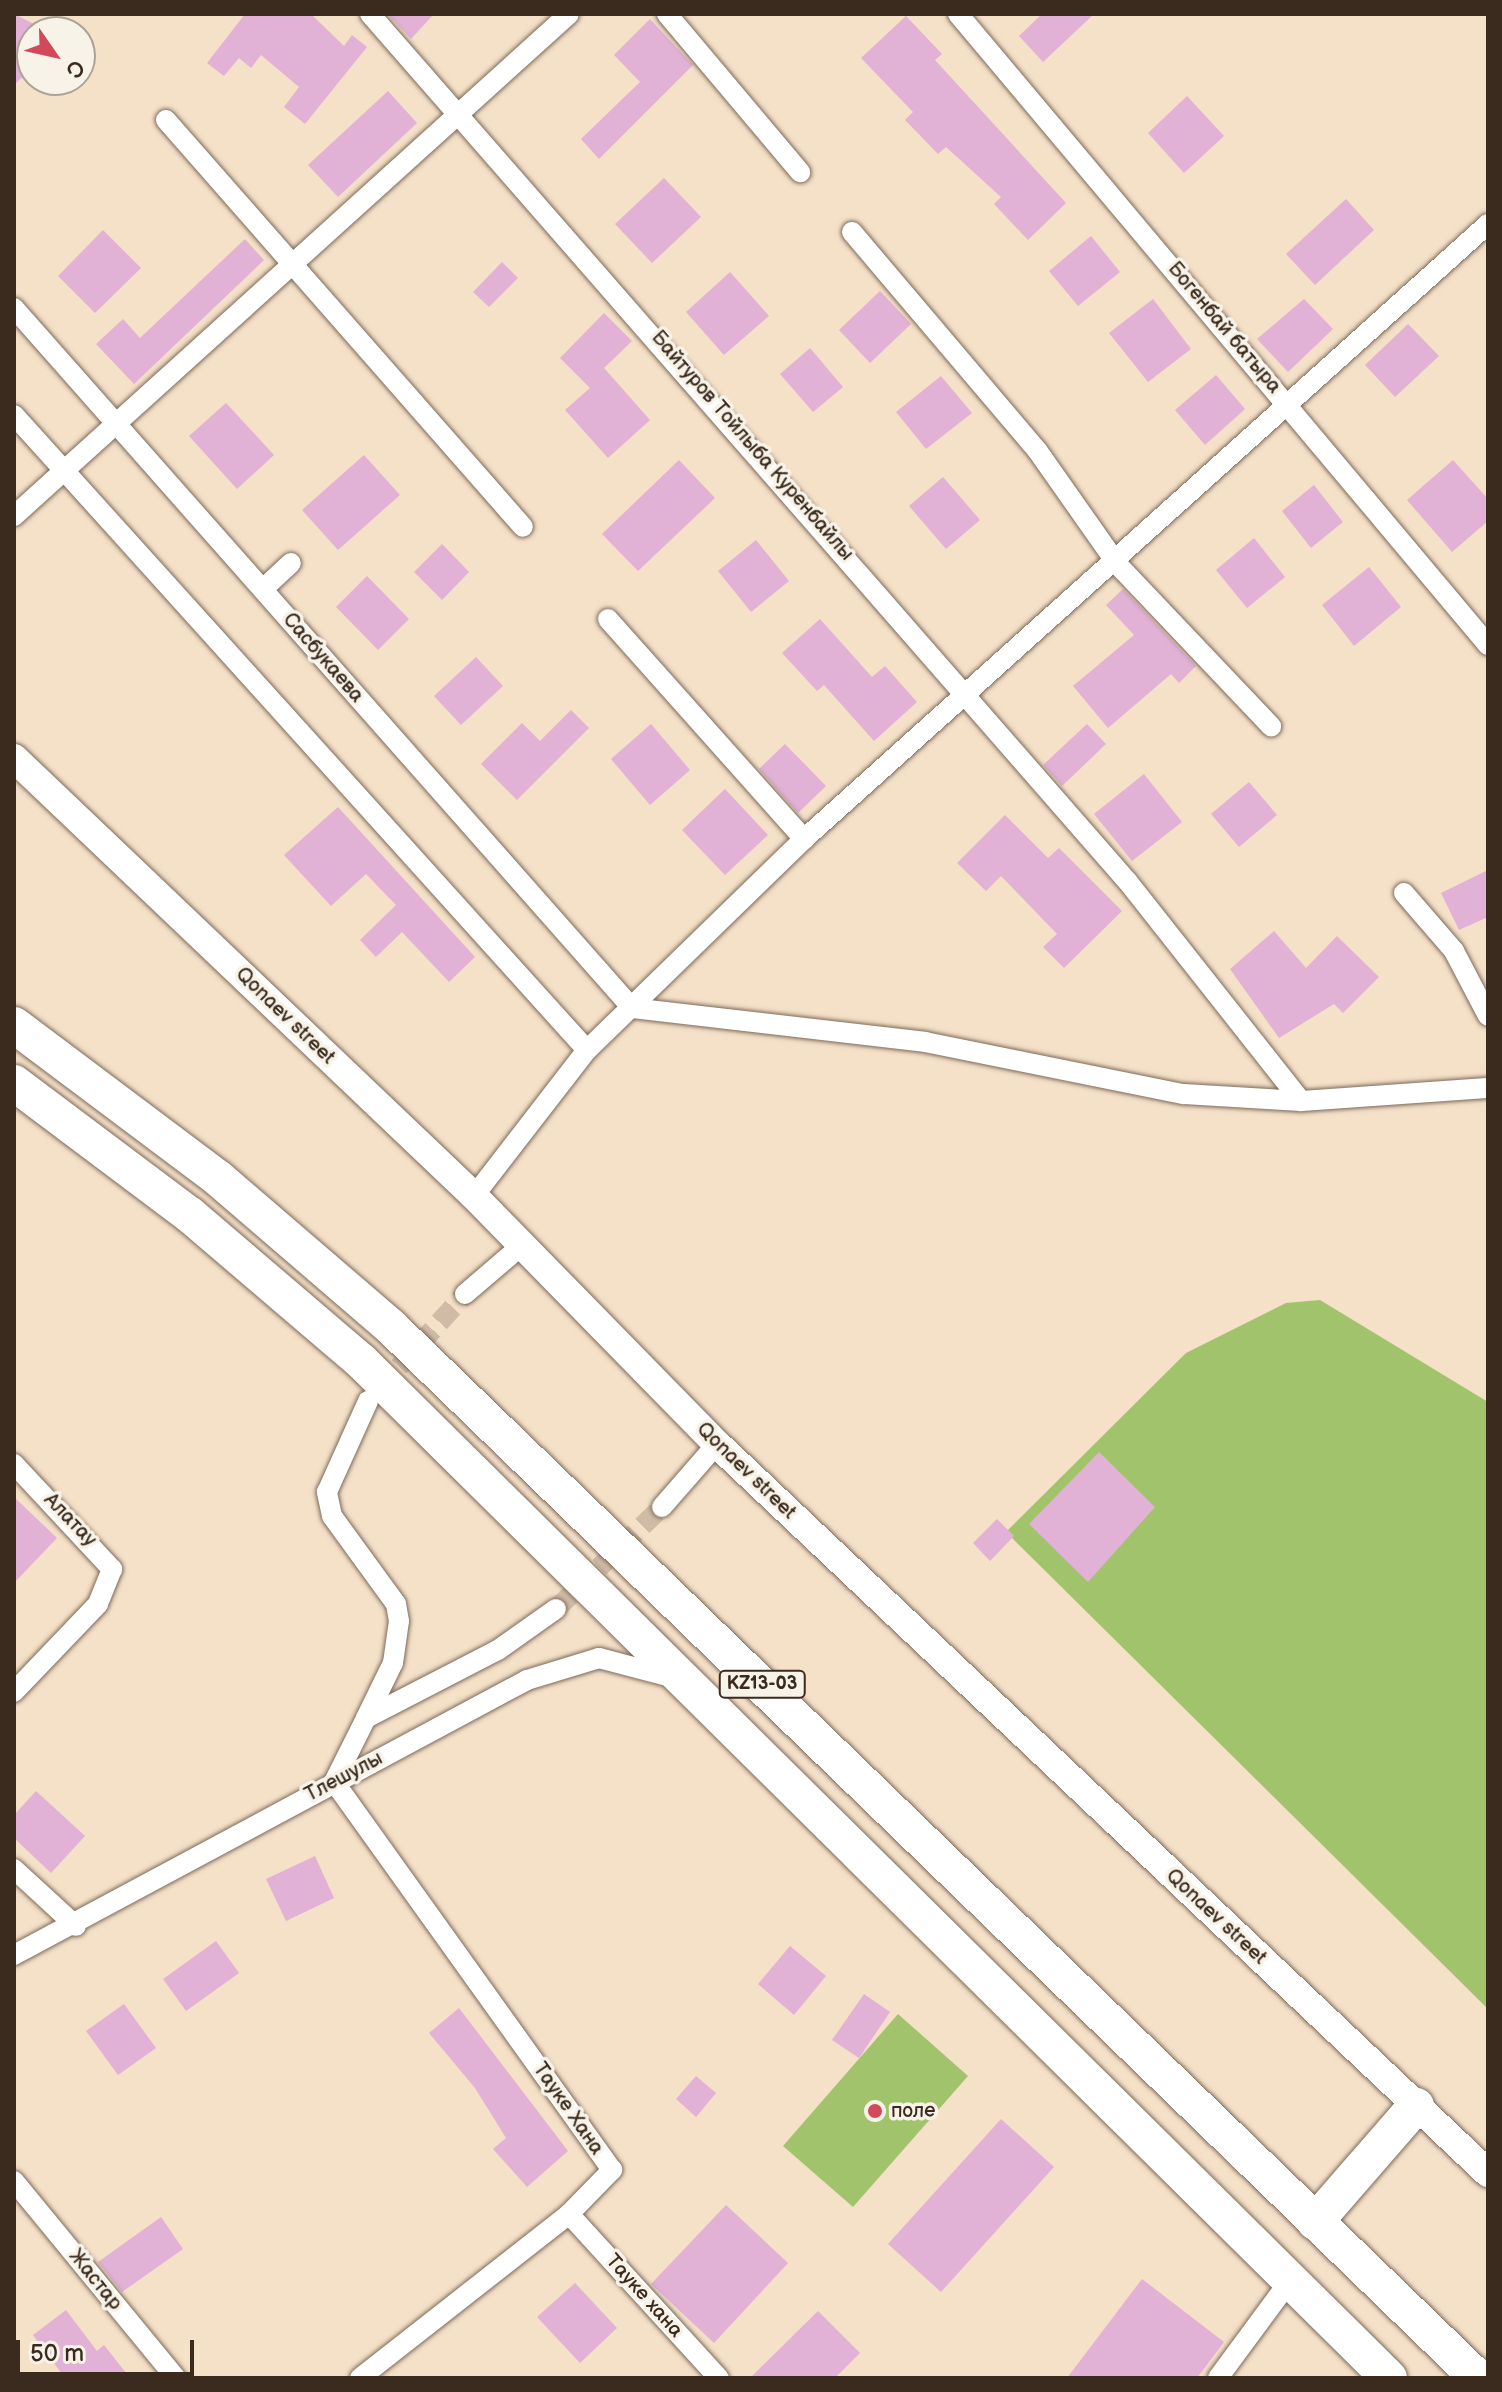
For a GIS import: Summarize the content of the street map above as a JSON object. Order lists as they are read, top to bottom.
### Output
{
  "streets": {
    "highway": ["KZ13-03"],
    "main road": ["Qonaev street"],
    "street": [
      "Богенбай батыра",
      "Байтуров Тойлыба Куренбайлы",
      "Сасбукаева",
      "Алатау",
      "Тлешулы",
      "Тауке Хана",
      "Жастар",
      "Тауке хана"
    ]
  },
  "crossings": [
    ["KZ13-03", "Тлешулы"],
    ["Тлешулы", "Тауке Хана"],
    ["Тауке Хана", "Тауке хана"]
  ],
  "places": ["поле"],
  "scale_bar": "50 m",
  "north": "bottom right"
}
